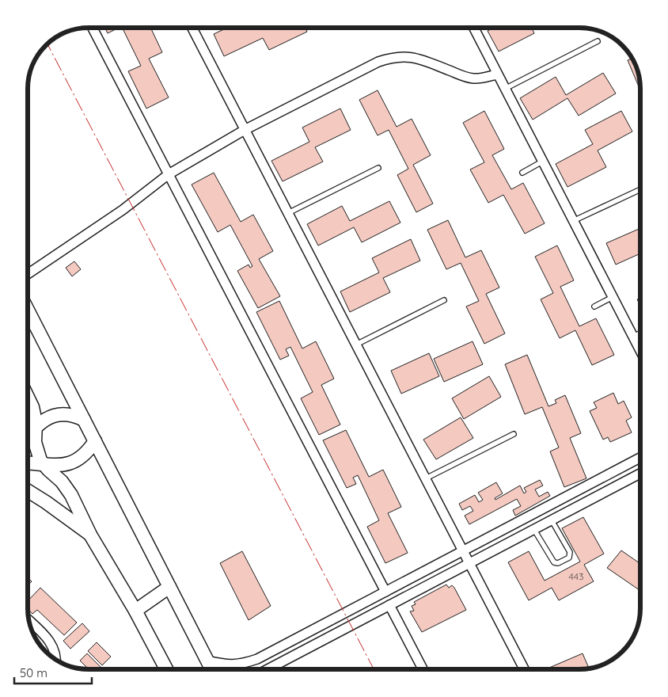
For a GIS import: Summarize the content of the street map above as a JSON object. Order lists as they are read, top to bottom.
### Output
{
  "house_numbers": ["443"],
  "scale_bar": "50 m"
}
